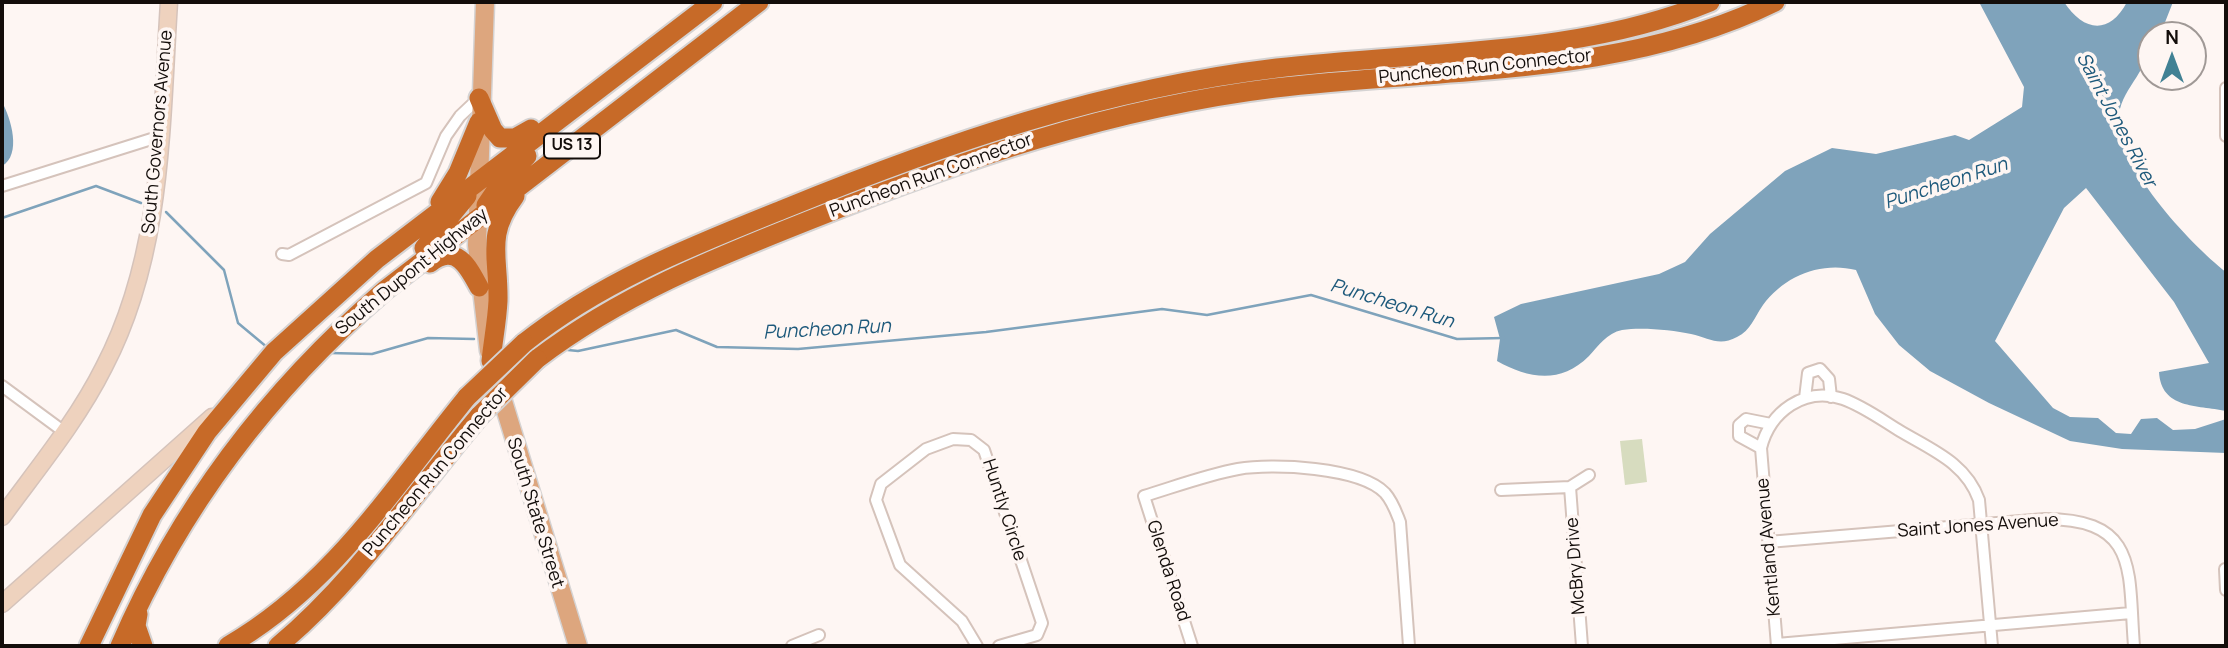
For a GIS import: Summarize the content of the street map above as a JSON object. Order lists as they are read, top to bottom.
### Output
{
  "streets": {
    "highway": ["Puncheon Run Connector", "US 13", "South Dupont Highway"],
    "main road": ["South Governors Avenue", "South State Street"],
    "street": [
      "Huntly Circle",
      "Saint Jones Avenue",
      "Kentland Avenue",
      "McBry Drive",
      "Glenda Road"
    ]
  },
  "crossings": [
    ["South Dupont Highway", "South State Street"],
    ["Saint Jones Avenue", "Kentland Avenue"]
  ],
  "water": ["Saint Jones River", "Puncheon Run"],
  "north": "top"
}
